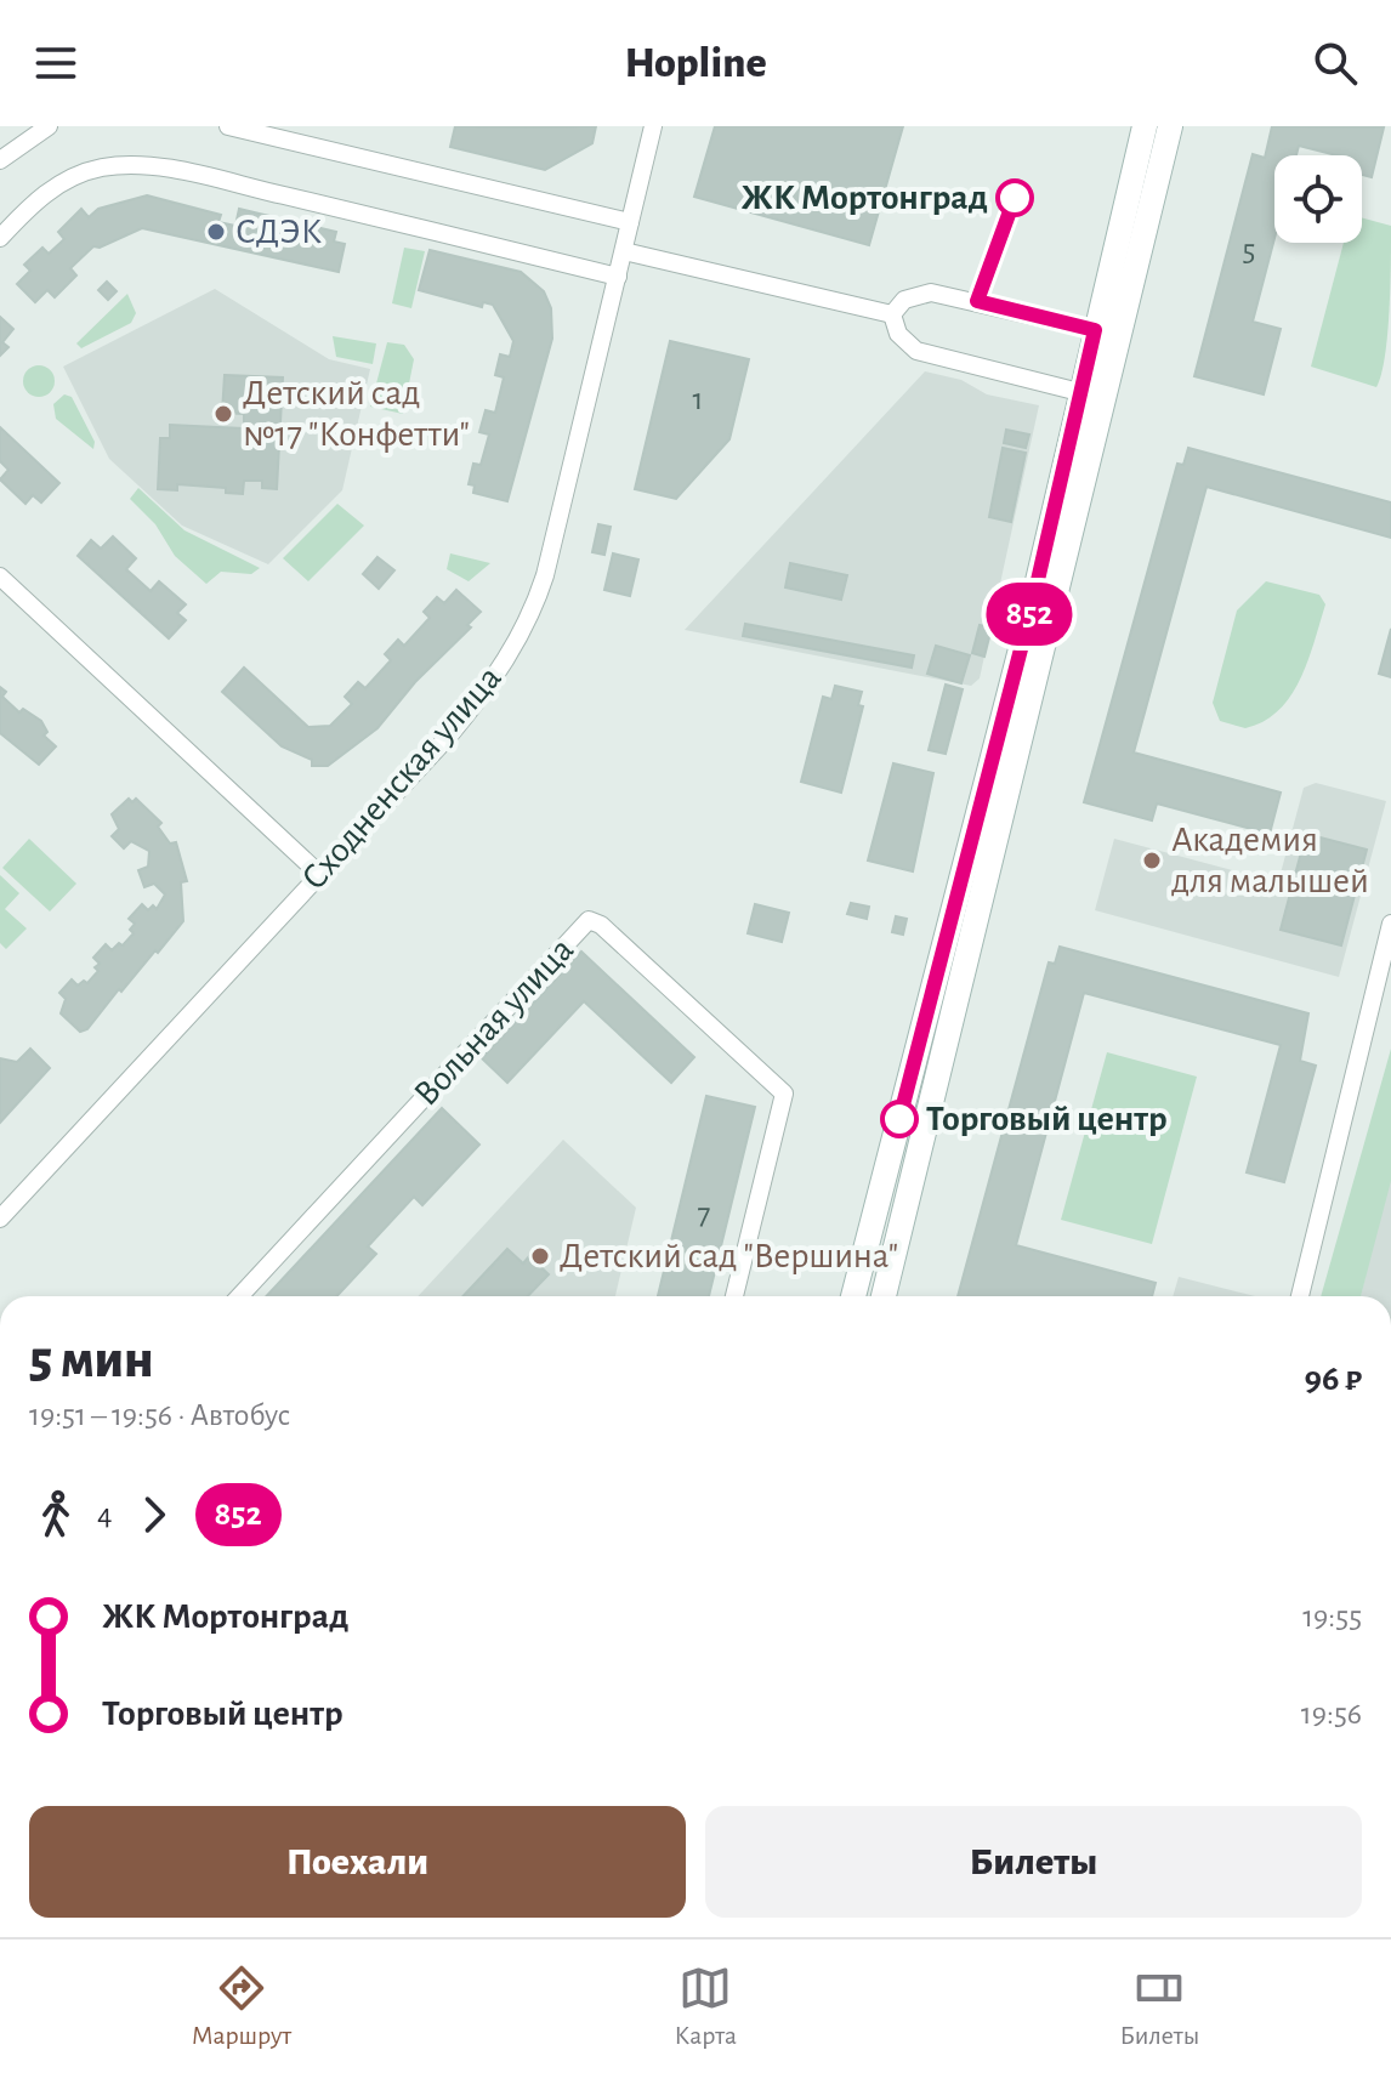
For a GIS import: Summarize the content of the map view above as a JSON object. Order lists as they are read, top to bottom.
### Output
{
  "streets": {
    "street": ["Сходненская улица", "Вольная улица"]
  },
  "places": [
    "ЖК Мортонград",
    "СДЭК",
    "Детский сад №17 \"Конфетти\"",
    "Академия для малышей",
    "Торговый центр",
    "Детский сад \"Вершина\""
  ],
  "lines": ["bus line 852"],
  "house_numbers": ["5", "1", "7"],
  "page": {
    "header": "Hopline",
    "on_map": "852",
    "heading": ["5 мин", "19:51 – 19:56 · Автобус", "96 ₽"],
    "legs": ["4", "852"],
    "list": [
      {
        "name": "ЖК Мортонград",
        "value": "19:55"
      },
      {
        "name": "Торговый центр",
        "value": "19:56"
      }
    ],
    "buttons": ["Поехали", "Билеты"],
    "tabs": ["Маршрут", "Карта", "Билеты"]
  }
}
